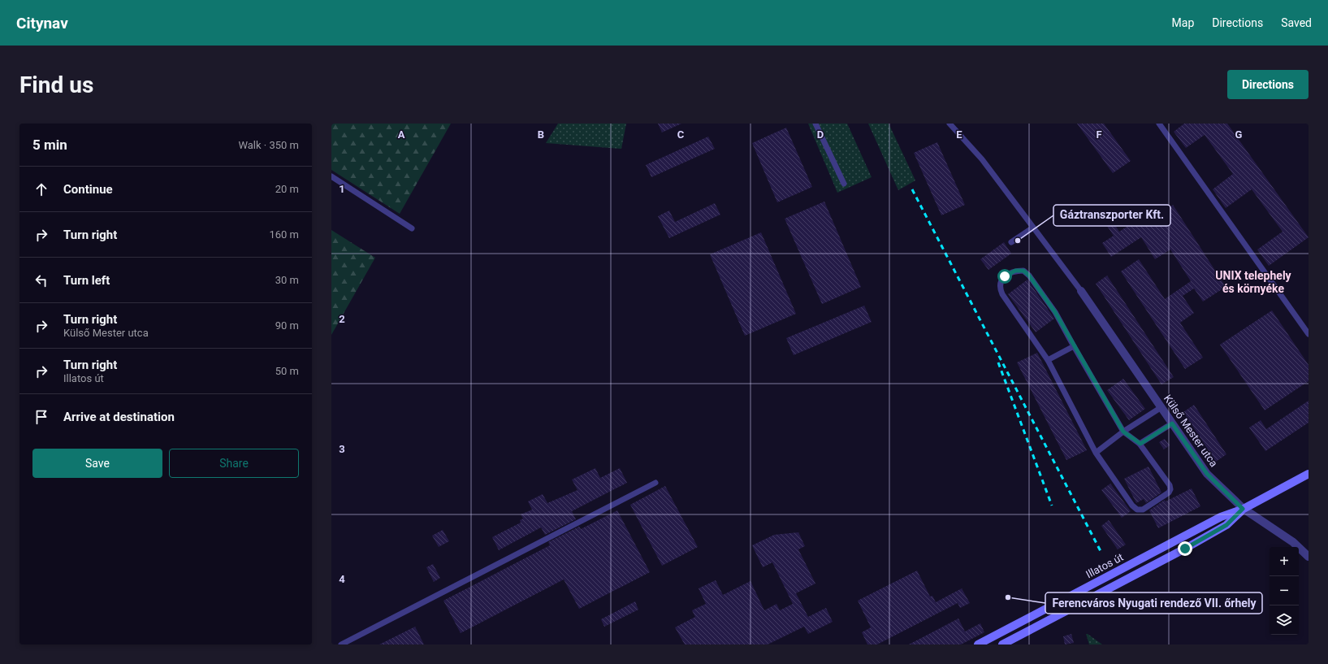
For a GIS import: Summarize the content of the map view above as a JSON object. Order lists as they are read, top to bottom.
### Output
{
  "streets": {
    "street": ["Külső Mester utca", "Illatos út"]
  },
  "crossings": [
    ["Külső Mester utca", "Illatos út"]
  ],
  "districts": ["UNIX telephely és környéke"],
  "places": ["Gáztranszporter Kft.", "Ferencváros Nyugati rendező VII. őrhely"],
  "page": {
    "header": "Citynav",
    "nav": ["Map", "Directions", "Saved"],
    "buttons": [
      "Directions",
      ["Save", "Share"]
    ],
    "title": "Find us",
    "heading": ["5 min", "Walk · 350 m"],
    "list": [
      ["Continue", "20 m"],
      ["Turn right", "160 m"],
      ["Turn left", "30 m"],
      ["Turn right", "Külső Mester utca", "90 m"],
      ["Turn right", "Illatos út", "50 m"],
      "Arrive at destination"
    ],
    "map_buttons": ["+", "−"]
  },
  "grid": {
    "columns": [
      "A",
      "B",
      "C",
      "D",
      "E",
      "F",
      "G"
    ],
    "rows": [
      "1",
      "2",
      "3",
      "4"
    ]
  }
}
